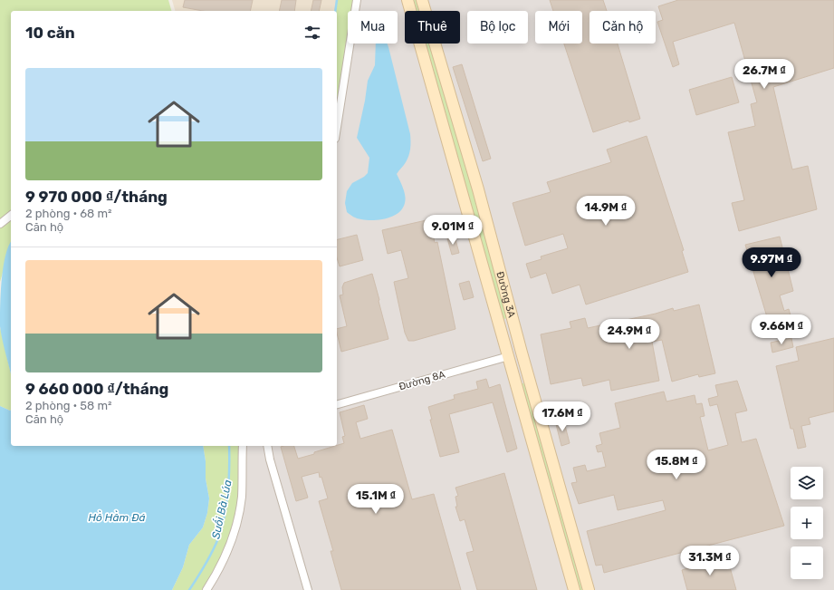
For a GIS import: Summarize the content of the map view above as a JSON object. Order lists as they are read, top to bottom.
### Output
{
  "streets": {
    "street": ["Đường 3A", "Đường 8A"]
  },
  "crossings": [
    ["Đường 3A", "Đường 8A"]
  ],
  "water": ["Suối Bà Lúa", "Hồ Hầm Đá"],
  "page": {
    "chip": [
      "Mua",
      "Thuê",
      "Bộ lọc",
      "Mới",
      "Căn hộ"
    ],
    "heading": "10 căn",
    "list": [
      {
        "name": "9 970 000 ₫/tháng",
        "note": "2 phòng · 68 m² · Căn hộ"
      },
      {
        "name": "9 660 000 ₫/tháng",
        "note": "2 phòng · 58 m² · Căn hộ"
      }
    ],
    "price": [
      "26.7M ₫",
      "14.9M ₫",
      "9.01M ₫",
      "9.97M ₫",
      "9.66M ₫",
      "24.9M ₫",
      "17.6M ₫",
      "15.8M ₫",
      "15.1M ₫",
      "31.3M ₫"
    ],
    "map_buttons": ["+", "−"]
  }
}
